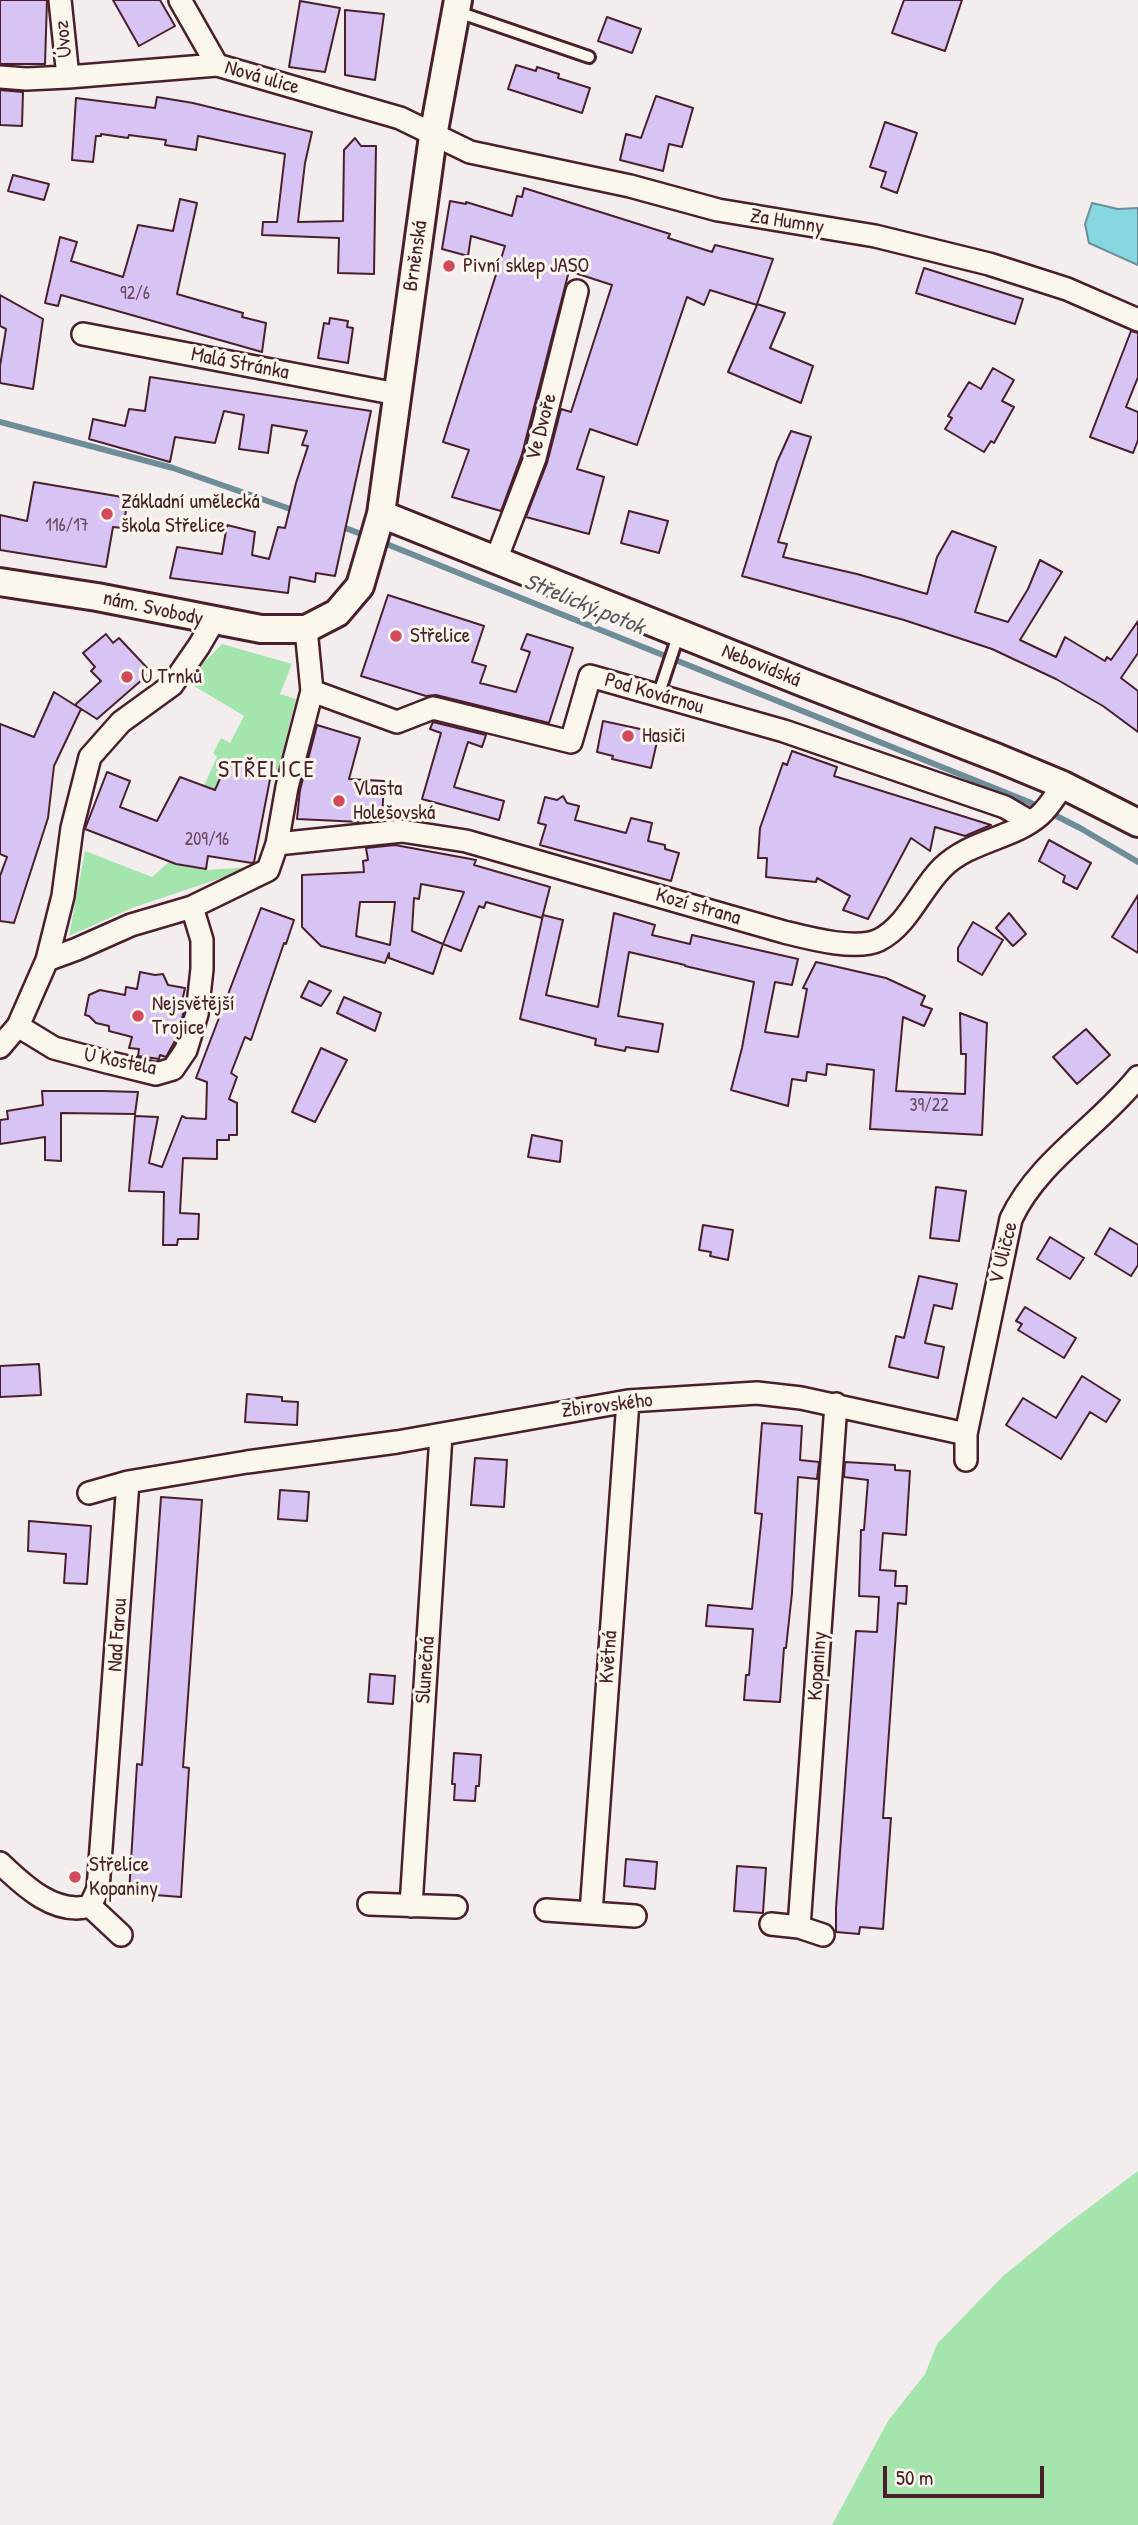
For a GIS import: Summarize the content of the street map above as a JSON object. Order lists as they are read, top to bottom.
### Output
{
  "streets": {
    "street": [
      "Úvoz",
      "Nová ulice",
      "Za Humny",
      "Brněnská",
      "Malá Stránka",
      "Ve Dvoře",
      "nám. Svobody",
      "Nebovidská",
      "Pod Kovárnou",
      "Kozí strana",
      "U Kostela",
      "V Uličce",
      "Zbirovského",
      "Nad Farou",
      "Květná",
      "Kopaniny",
      "Slunečná"
    ]
  },
  "crossings": [
    ["Úvoz", "Nová ulice"],
    ["Nová ulice", "Za Humny"],
    ["Nová ulice", "Brněnská"],
    ["Za Humny", "Brněnská"],
    ["Brněnská", "Malá Stránka"],
    ["Brněnská", "nám. Svobody"],
    ["Brněnská", "Nebovidská"],
    ["Ve Dvoře", "Nebovidská"],
    ["nám. Svobody", "Nebovidská"],
    ["Nebovidská", "Pod Kovárnou"],
    ["Nebovidská", "Kozí strana"],
    ["V Uličce", "Zbirovského"],
    ["Zbirovského", "Nad Farou"],
    ["Zbirovského", "Květná"],
    ["Zbirovského", "Kopaniny"],
    ["Zbirovského", "Slunečná"]
  ],
  "districts": ["STŘELICE"],
  "water": ["Střelický potok"],
  "places": [
    "Pivní sklep JASO",
    "Základní umělecká škola Střelice",
    "Střelice",
    "U Trnků",
    "Hasiči",
    "Vlasta Holešovská",
    "Nejsvětější Trojice",
    "Střelice Kopaniny"
  ],
  "house_numbers": [
    "92/6",
    "116/17",
    "209/16",
    "39/22"
  ],
  "scale_bar": "50 m"
}
